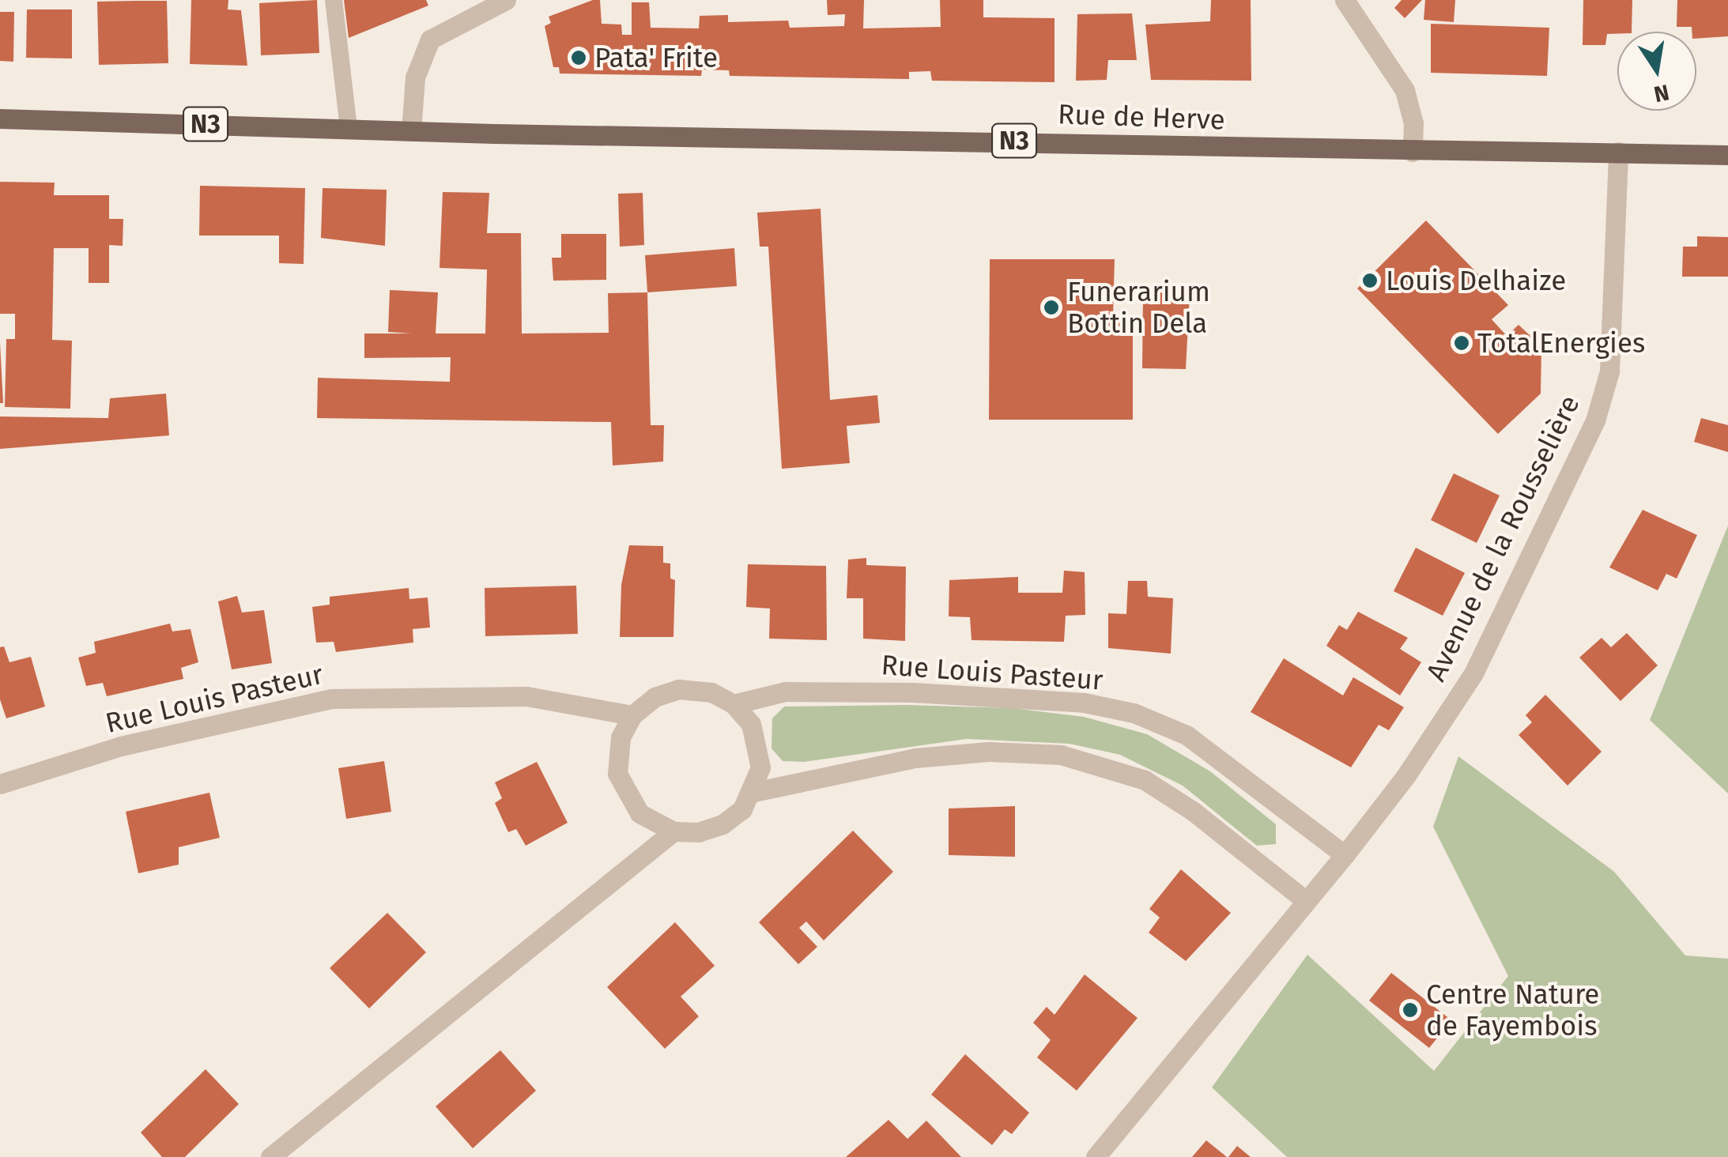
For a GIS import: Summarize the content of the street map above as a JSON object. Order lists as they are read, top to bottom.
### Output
{
  "streets": {
    "main road": ["Rue de Herve", "N3"],
    "street": ["Avenue de la Rousselière", "Rue Louis Pasteur"]
  },
  "crossings": [
    ["Rue de Herve", "N3"],
    ["Rue de Herve", "Avenue de la Rousselière"],
    ["Avenue de la Rousselière", "Rue Louis Pasteur"]
  ],
  "places": [
    "Pata' Frite",
    "Louis Delhaize",
    "Funerarium Bottin Dela",
    "TotalEnergies",
    "Centre Nature de Fayembois"
  ],
  "north": "bottom"
}
